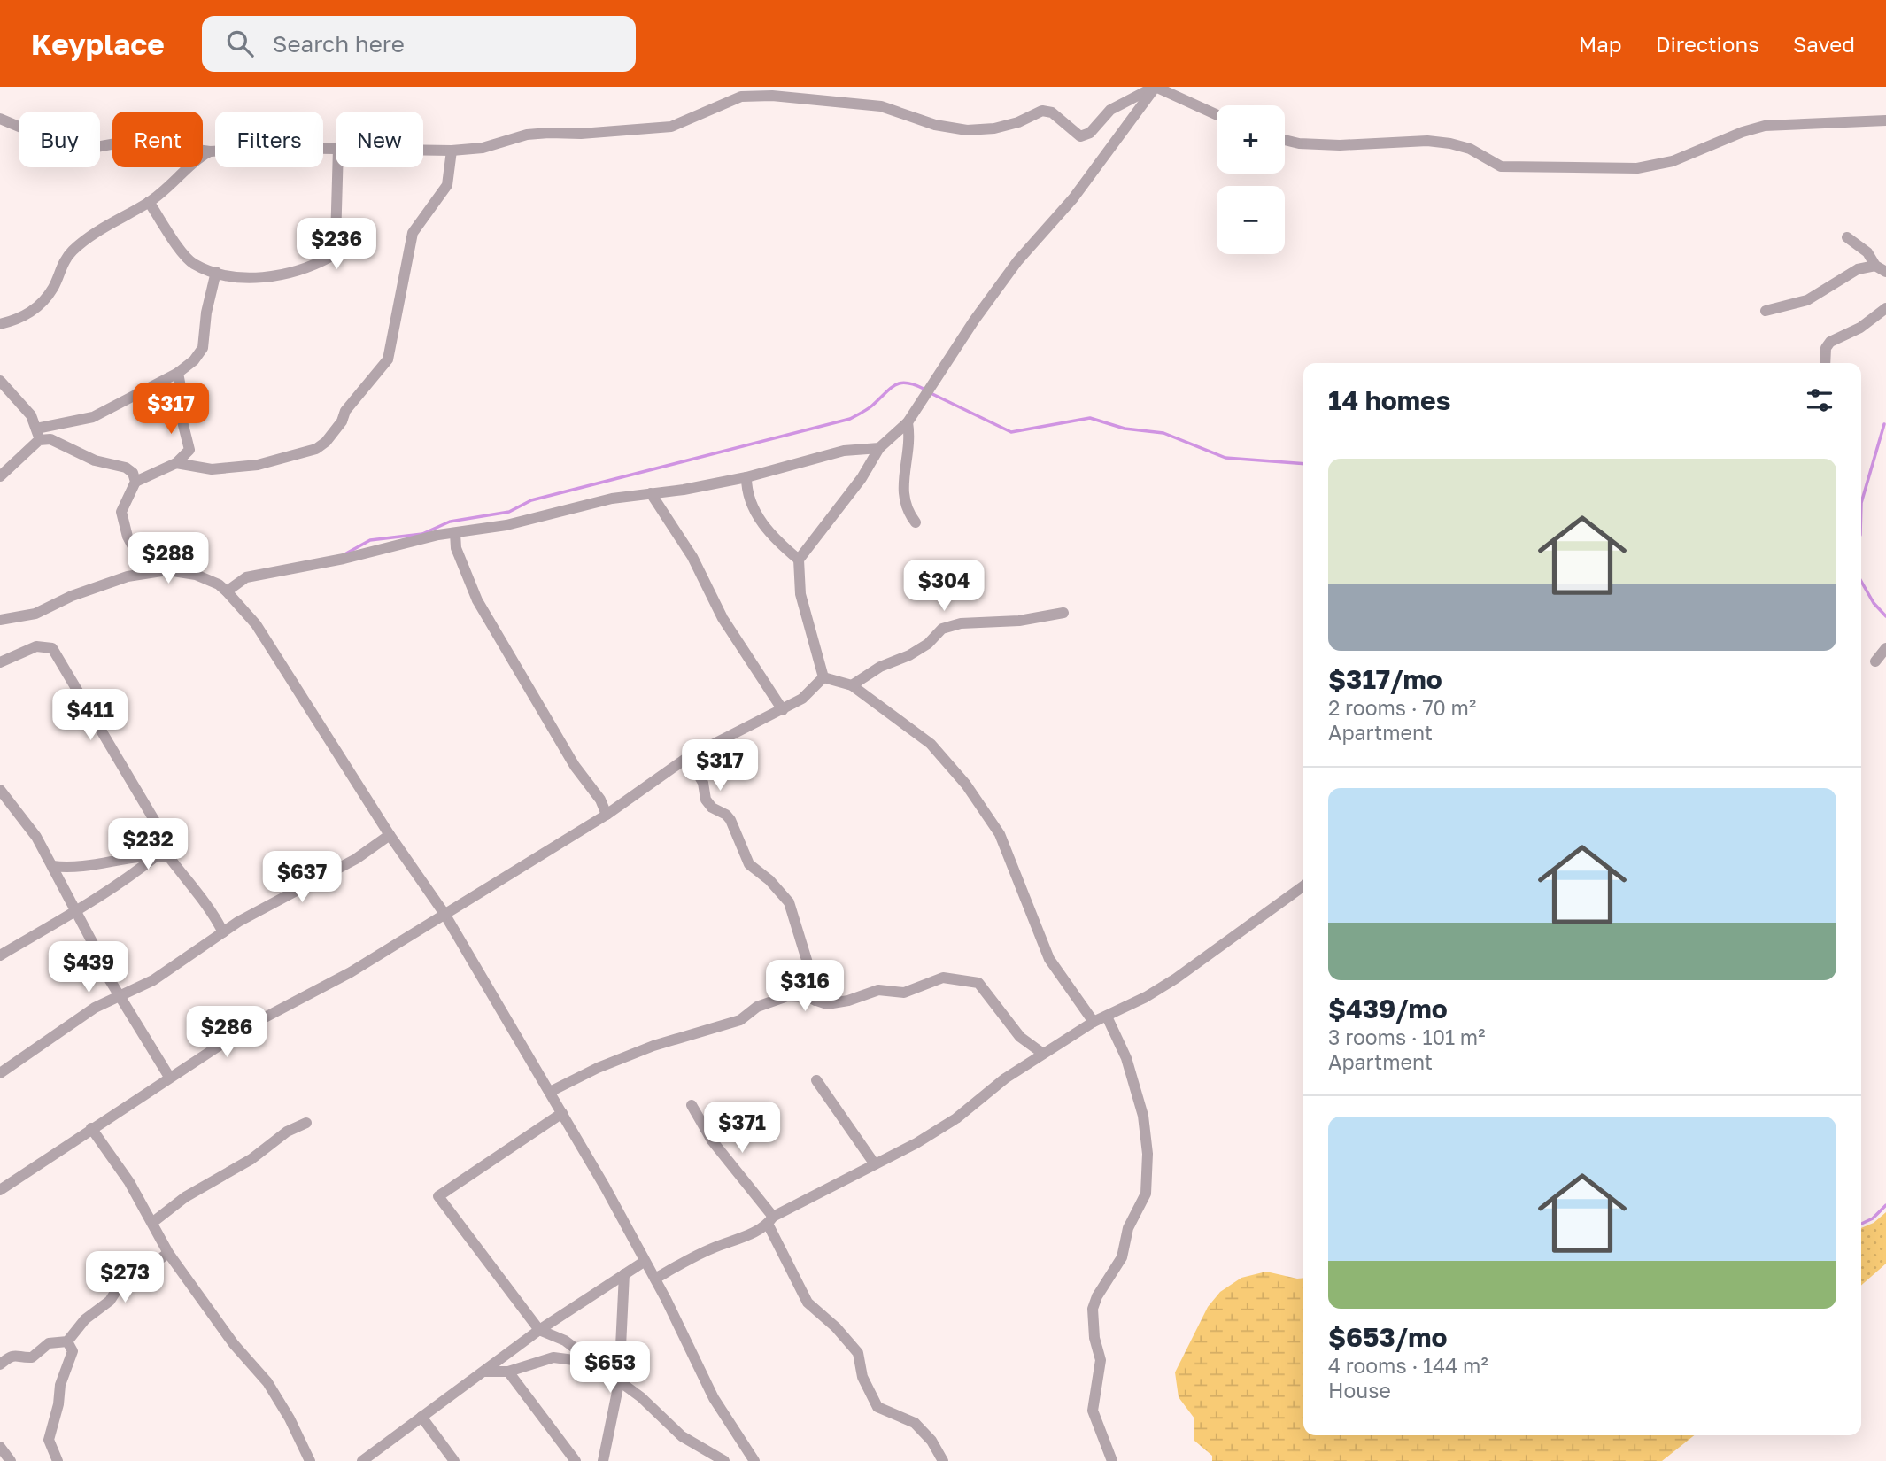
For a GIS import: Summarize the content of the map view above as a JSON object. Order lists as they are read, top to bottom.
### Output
{
  "page": {
    "header": "Keyplace",
    "search": "Search here",
    "nav": ["Map", "Directions", "Saved"],
    "map_buttons": ["+", "−"],
    "chip": [
      "Buy",
      "Rent",
      "Filters",
      "New"
    ],
    "price": [
      "$236",
      "$317",
      "$288",
      "$304",
      "$411",
      "$317",
      "$232",
      "$637",
      "$439",
      "$316",
      "$286",
      "$371",
      "$273",
      "$653"
    ],
    "heading": "14 homes",
    "list": [
      {
        "name": "$317/mo",
        "note": "2 rooms · 70 m² · Apartment"
      },
      {
        "name": "$439/mo",
        "note": "3 rooms · 101 m² · Apartment"
      },
      {
        "name": "$653/mo",
        "note": "4 rooms · 144 m² · House"
      }
    ]
  }
}
